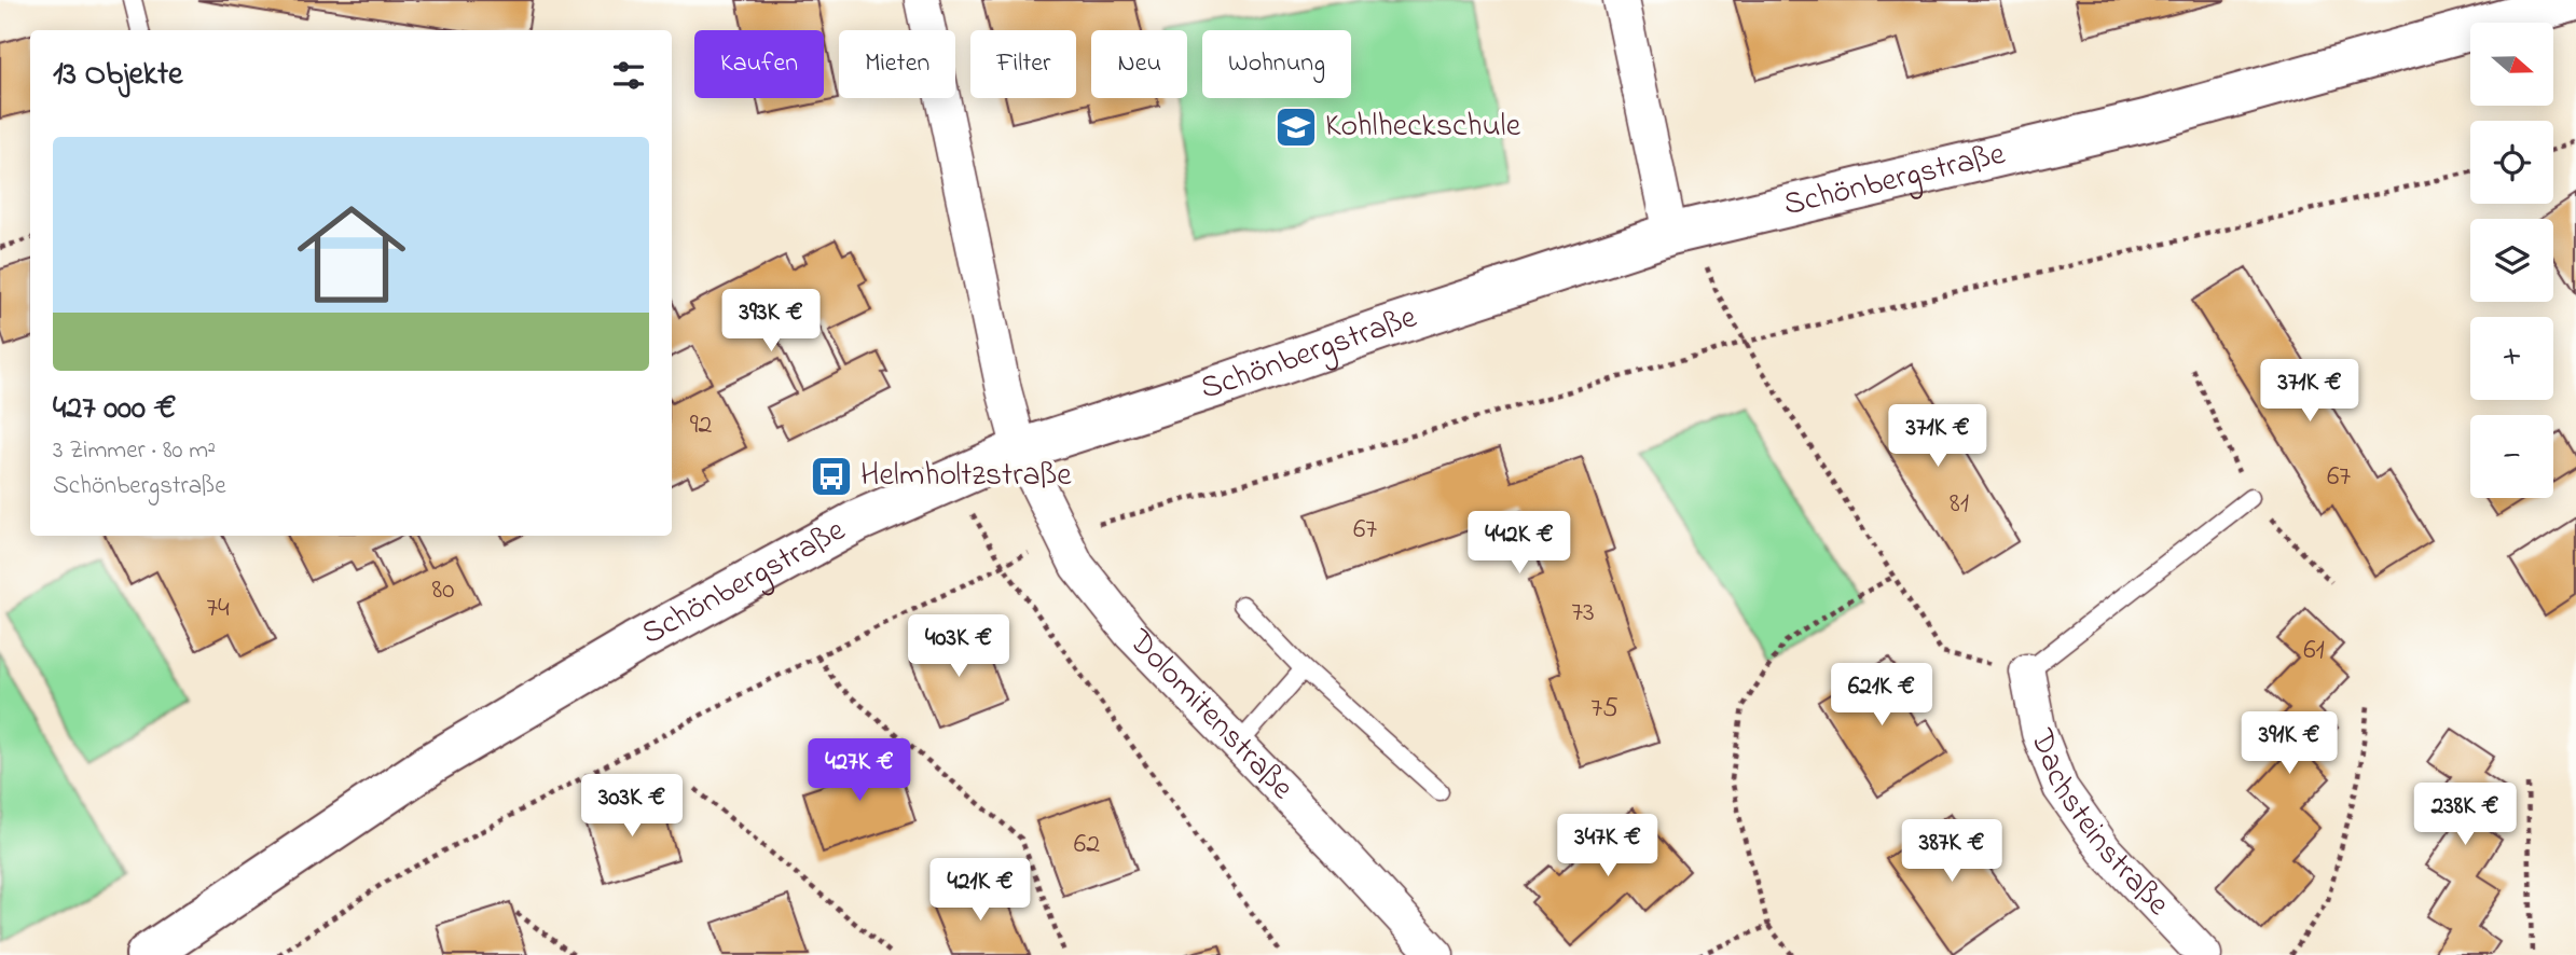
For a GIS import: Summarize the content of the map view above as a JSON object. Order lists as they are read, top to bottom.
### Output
{
  "streets": {
    "street": ["Schönbergstraße", "Dolomitenstraße", "Dachsteinstraße"]
  },
  "crossings": [
    ["Schönbergstraße", "Dolomitenstraße"]
  ],
  "places": {
    "school or university": ["Kohlheckschule"],
    "bus stop": ["Helmholtzstraße"]
  },
  "house_numbers": [
    "92",
    "67",
    "81",
    "67",
    "80",
    "74",
    "73",
    "61",
    "75",
    "62"
  ],
  "north": "right",
  "page": {
    "map_buttons": ["+", "−"],
    "chip": [
      "Kaufen",
      "Mieten",
      "Filter",
      "Neu",
      "Wohnung"
    ],
    "heading": "13 Objekte",
    "list": [
      {
        "name": "427 000 €",
        "note": "3 Zimmer · 80 m² · Schönbergstraße"
      }
    ],
    "price": [
      "393K €",
      "371K €",
      "371K €",
      "442K €",
      "403K €",
      "621K €",
      "391K €",
      "427K €",
      "303K €",
      "238K €",
      "347K €",
      "387K €",
      "421K €"
    ]
  }
}
